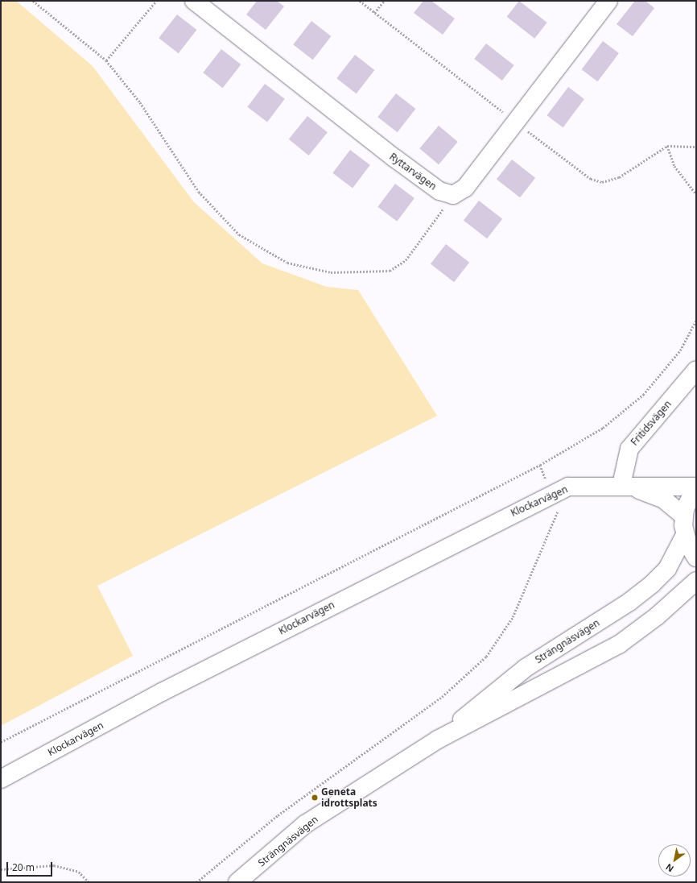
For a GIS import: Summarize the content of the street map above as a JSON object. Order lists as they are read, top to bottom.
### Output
{
  "streets": {
    "street": [
      "Ryttarvägen",
      "Fritidsvägen",
      "Klockarvägen",
      "Strängnäsvägen"
    ]
  },
  "crossings": [
    ["Fritidsvägen", "Klockarvägen"]
  ],
  "places": ["Geneta idrottsplats"],
  "scale_bar": "20 m",
  "north": "bottom left"
}
